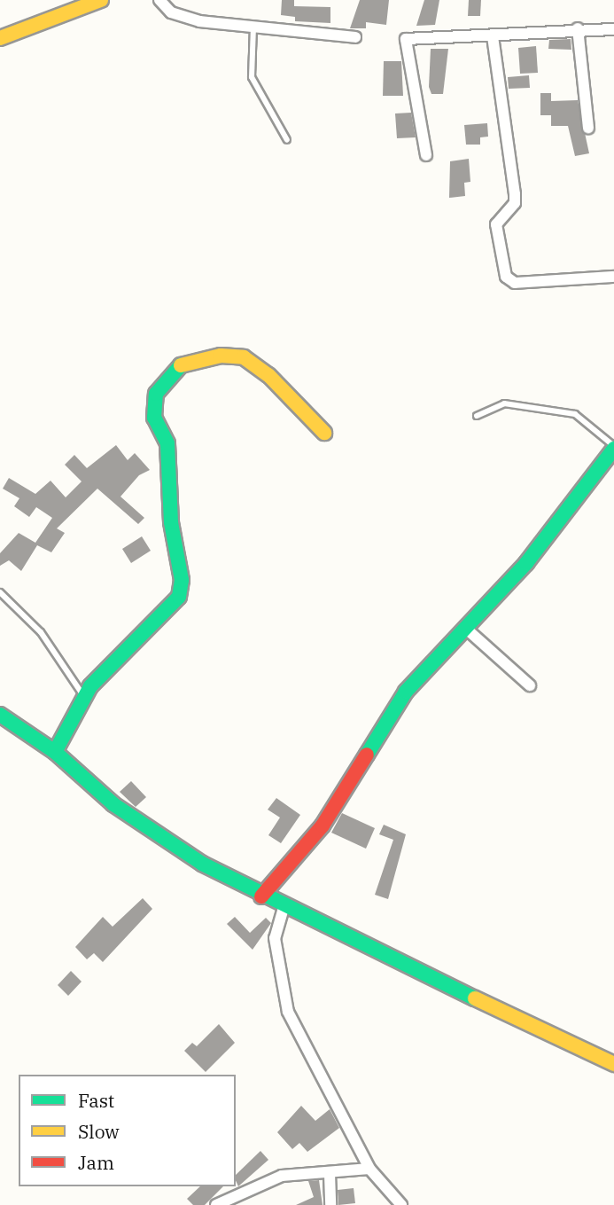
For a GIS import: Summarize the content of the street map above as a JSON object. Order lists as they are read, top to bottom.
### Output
{
  "legend": ["Fast", "Slow", "Jam"]
}
